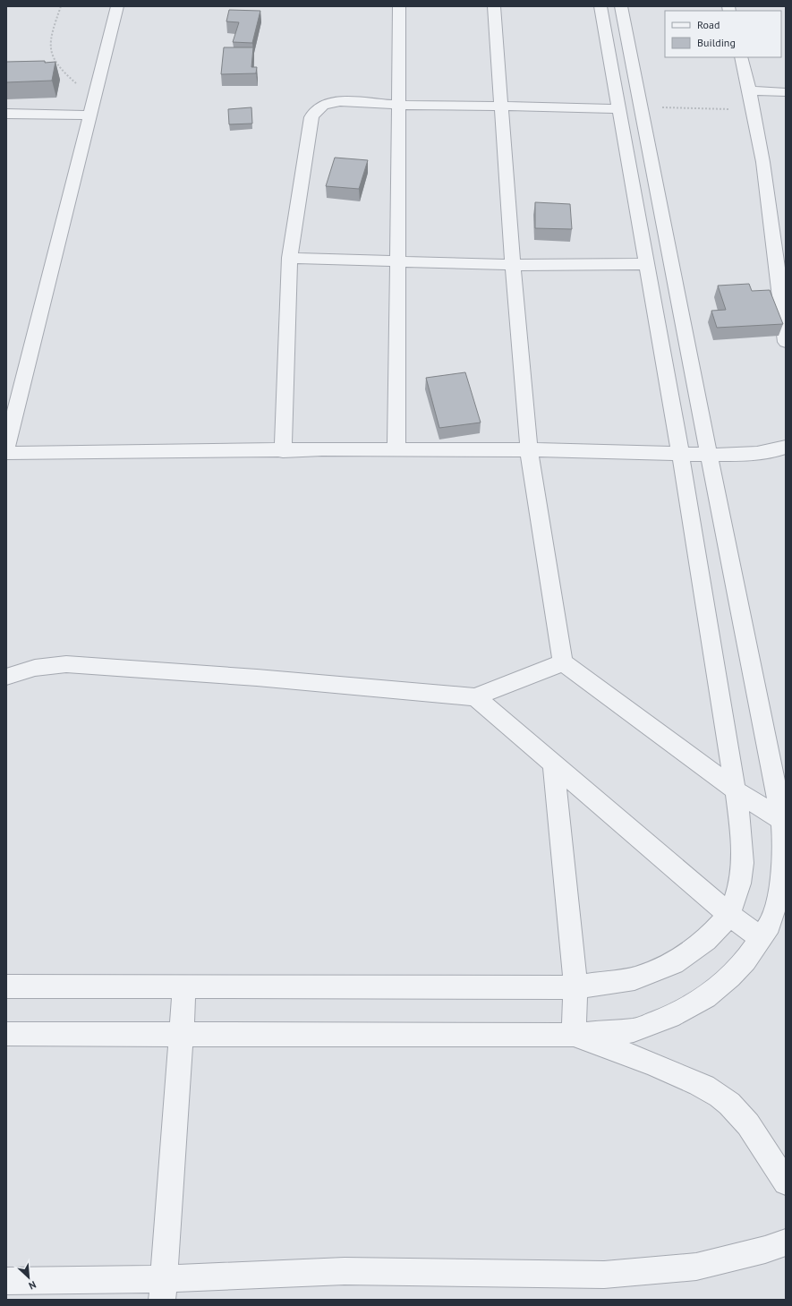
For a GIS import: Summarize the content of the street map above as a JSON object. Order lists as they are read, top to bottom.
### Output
{
  "legend": ["Road", "Building"],
  "north": "bottom right"
}
